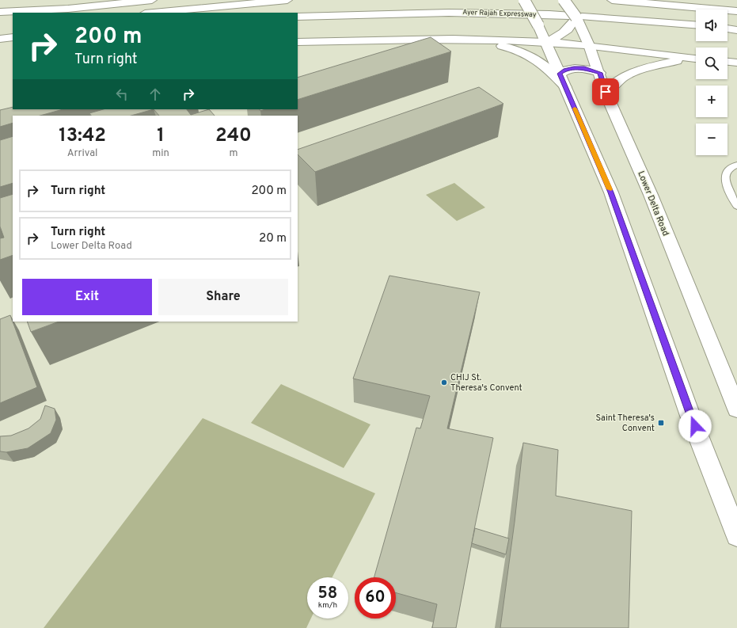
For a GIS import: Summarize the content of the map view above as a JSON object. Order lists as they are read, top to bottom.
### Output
{
  "streets": {
    "main road": ["Ayer Rajah Expressway", "Lower Delta Road"]
  },
  "places": {
    "other": ["CHIJ St. Theresa's Convent"],
    "transit": ["Saint Theresa's Convent"]
  },
  "page": {
    "map_buttons": ["+", "−"],
    "turn": ["200 m", "Turn right"],
    "eta": [
      "13:42",
      "Arrival",
      "1",
      "min",
      "240",
      "m"
    ],
    "list": [
      {
        "name": "Turn right",
        "value": "200 m"
      },
      {
        "name": "Turn right",
        "note": "Lower Delta Road",
        "value": "20 m"
      }
    ],
    "buttons": ["Exit", "Share"],
    "speed": "58 km/h",
    "limit": "60"
  }
}
